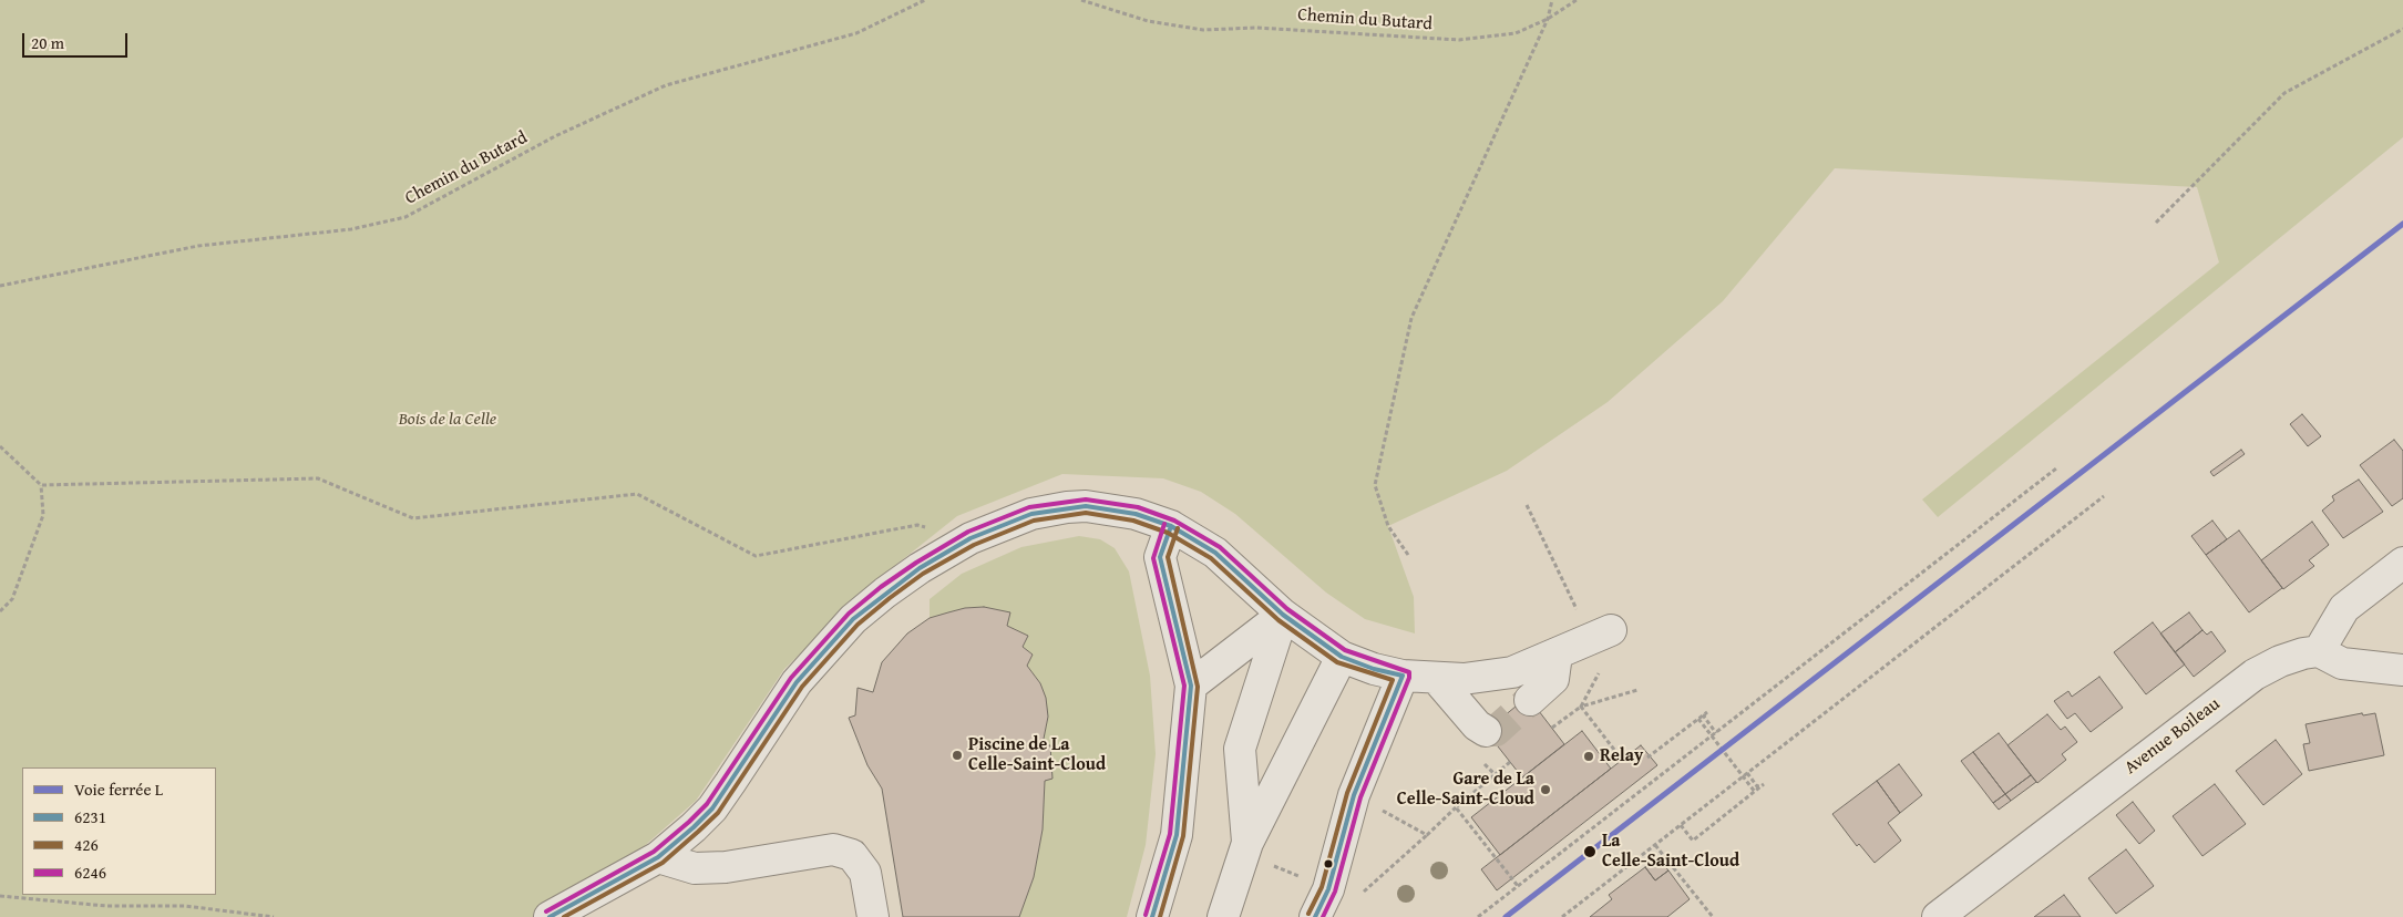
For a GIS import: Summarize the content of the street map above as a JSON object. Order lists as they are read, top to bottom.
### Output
{
  "streets": {
    "street": ["Avenue Boileau"],
    "path": ["Chemin du Butard"]
  },
  "parks": ["Bois de la Celle"],
  "places": [
    "Piscine de La Celle-Saint-Cloud",
    "Relay",
    "Gare de La Celle-Saint-Cloud",
    "La Celle-Saint-Cloud"
  ],
  "lines": [
    "rail line L",
    "transit line 6246",
    "transit line 6231",
    "transit line 426"
  ],
  "legend": [
    "Voie ferrée L",
    "6231",
    "426",
    "6246"
  ],
  "scale_bar": "20 m"
}
